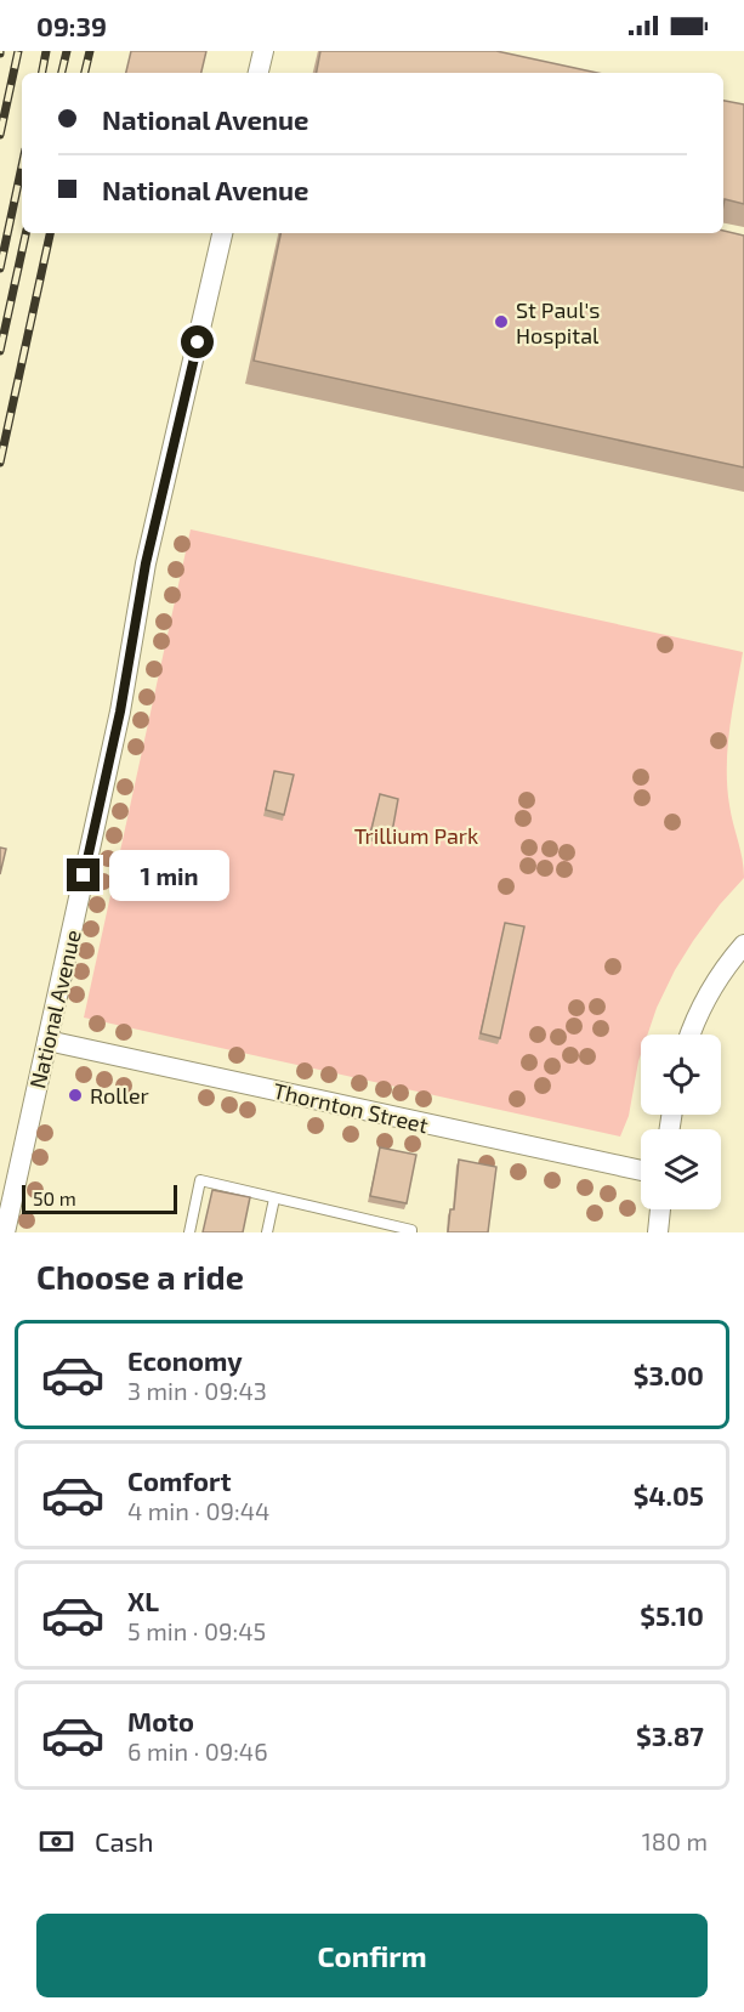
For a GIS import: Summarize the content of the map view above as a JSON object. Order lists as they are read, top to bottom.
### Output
{
  "streets": {
    "street": ["National Avenue", "Thornton Street"]
  },
  "crossings": [
    ["National Avenue", "Thornton Street"]
  ],
  "parks": ["Trillium Park"],
  "places": ["St Paul's Hospital", "Roller"],
  "scale_bar": "50 m",
  "page": {
    "status": "09:39",
    "banner": ["National Avenue", "National Avenue"],
    "bubble": "1 min",
    "scale": "50 m",
    "heading": "Choose a ride",
    "list": [
      {
        "name": "Economy",
        "note": "3 min · 09:43",
        "value": "$3.00"
      },
      {
        "name": "Comfort",
        "note": "4 min · 09:44",
        "value": "$4.05"
      },
      {
        "name": "XL",
        "note": "5 min · 09:45",
        "value": "$5.10"
      },
      {
        "name": "Moto",
        "note": "6 min · 09:46",
        "value": "$3.87"
      }
    ],
    "pay": ["Cash", "180 m"],
    "buttons": "Confirm"
  }
}
